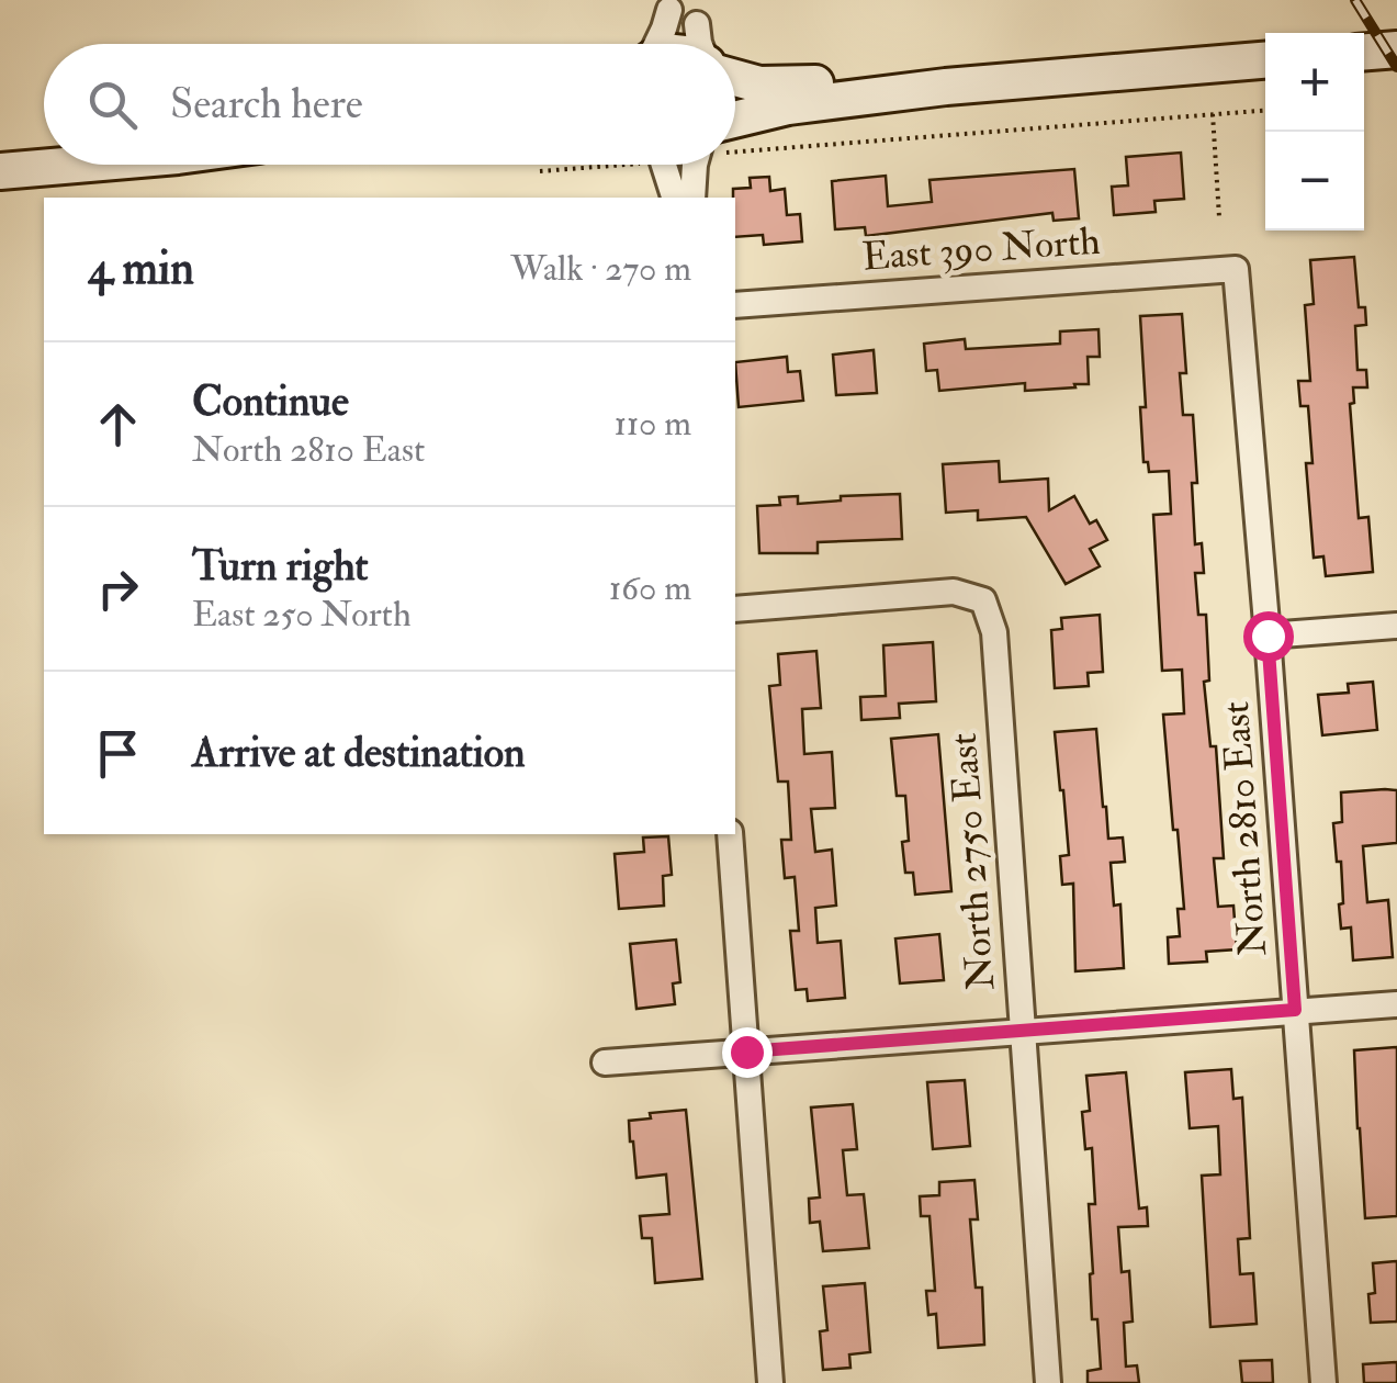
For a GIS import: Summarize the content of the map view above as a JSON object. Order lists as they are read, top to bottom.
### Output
{
  "streets": {
    "street": ["East 390 North", "North 2810 East", "North 2750 East"]
  },
  "crossings": [
    ["East 390 North", "North 2810 East"]
  ],
  "page": {
    "map_buttons": ["+", "−"],
    "search": "Search here",
    "heading": ["4 min", "Walk · 270 m"],
    "list": [
      ["Continue", "North 2810 East", "110 m"],
      ["Turn right", "East 250 North", "160 m"],
      "Arrive at destination"
    ]
  }
}
